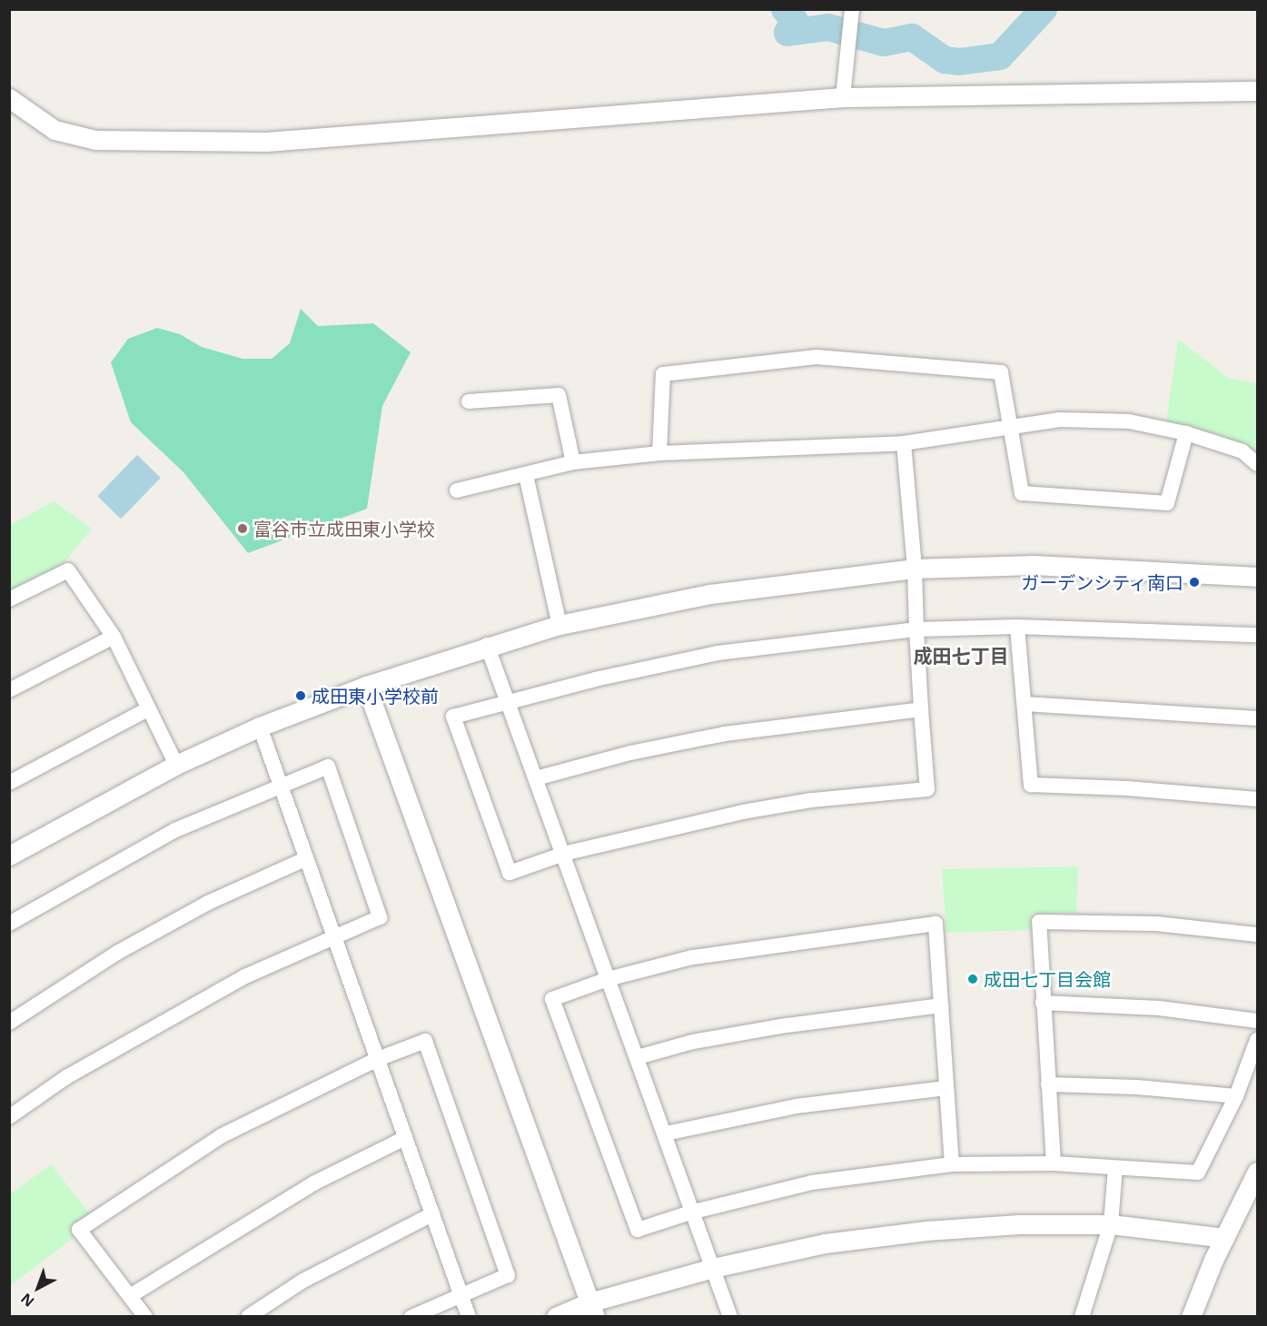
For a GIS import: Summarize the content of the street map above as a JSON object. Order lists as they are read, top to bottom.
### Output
{
  "districts": ["成田七丁目"],
  "places": [
    "富谷市立成田東小学校",
    "ガーデンシティ南口",
    "成田東小学校前",
    "成田七丁目会館"
  ],
  "north": "bottom left"
}
